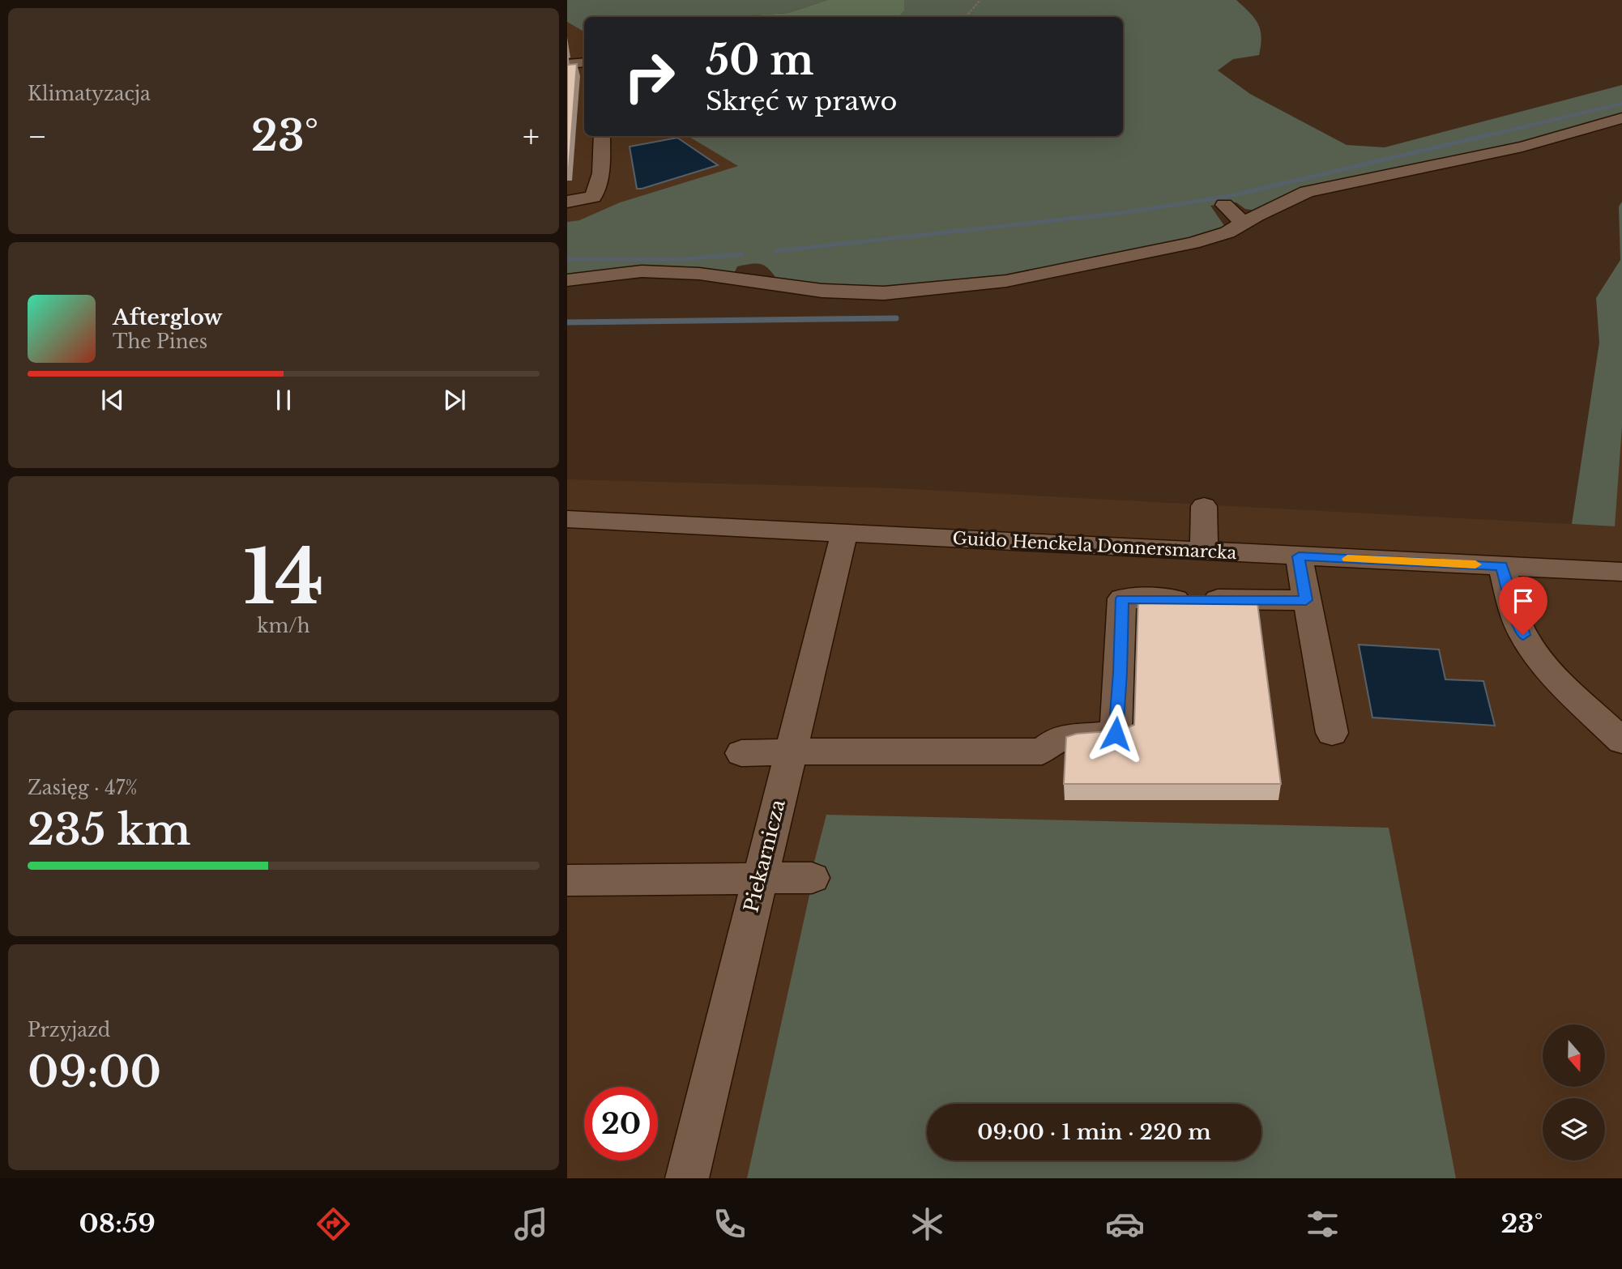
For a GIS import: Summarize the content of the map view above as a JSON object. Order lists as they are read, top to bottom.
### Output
{
  "streets": {
    "street": ["Guido Henckela Donnersmarcka", "Piekarnicza"]
  },
  "crossings": [
    ["Guido Henckela Donnersmarcka", "Piekarnicza"]
  ],
  "north": "bottom",
  "page": {
    "tile": [
      "Klimatyzacja",
      ["14", "km/h"],
      ["Zasięg · 47%", "235 km"],
      ["Przyjazd", "09:00"]
    ],
    "turn": ["50 m", "Skręć w prawo"],
    "heat": ["−", "23°", "+"],
    "song": ["Afterglow", "The Pines"],
    "limit": "20",
    "trip": "09:00 · 1 min · 220 m",
    "tabs": ["08:59", "23°"]
  }
}
